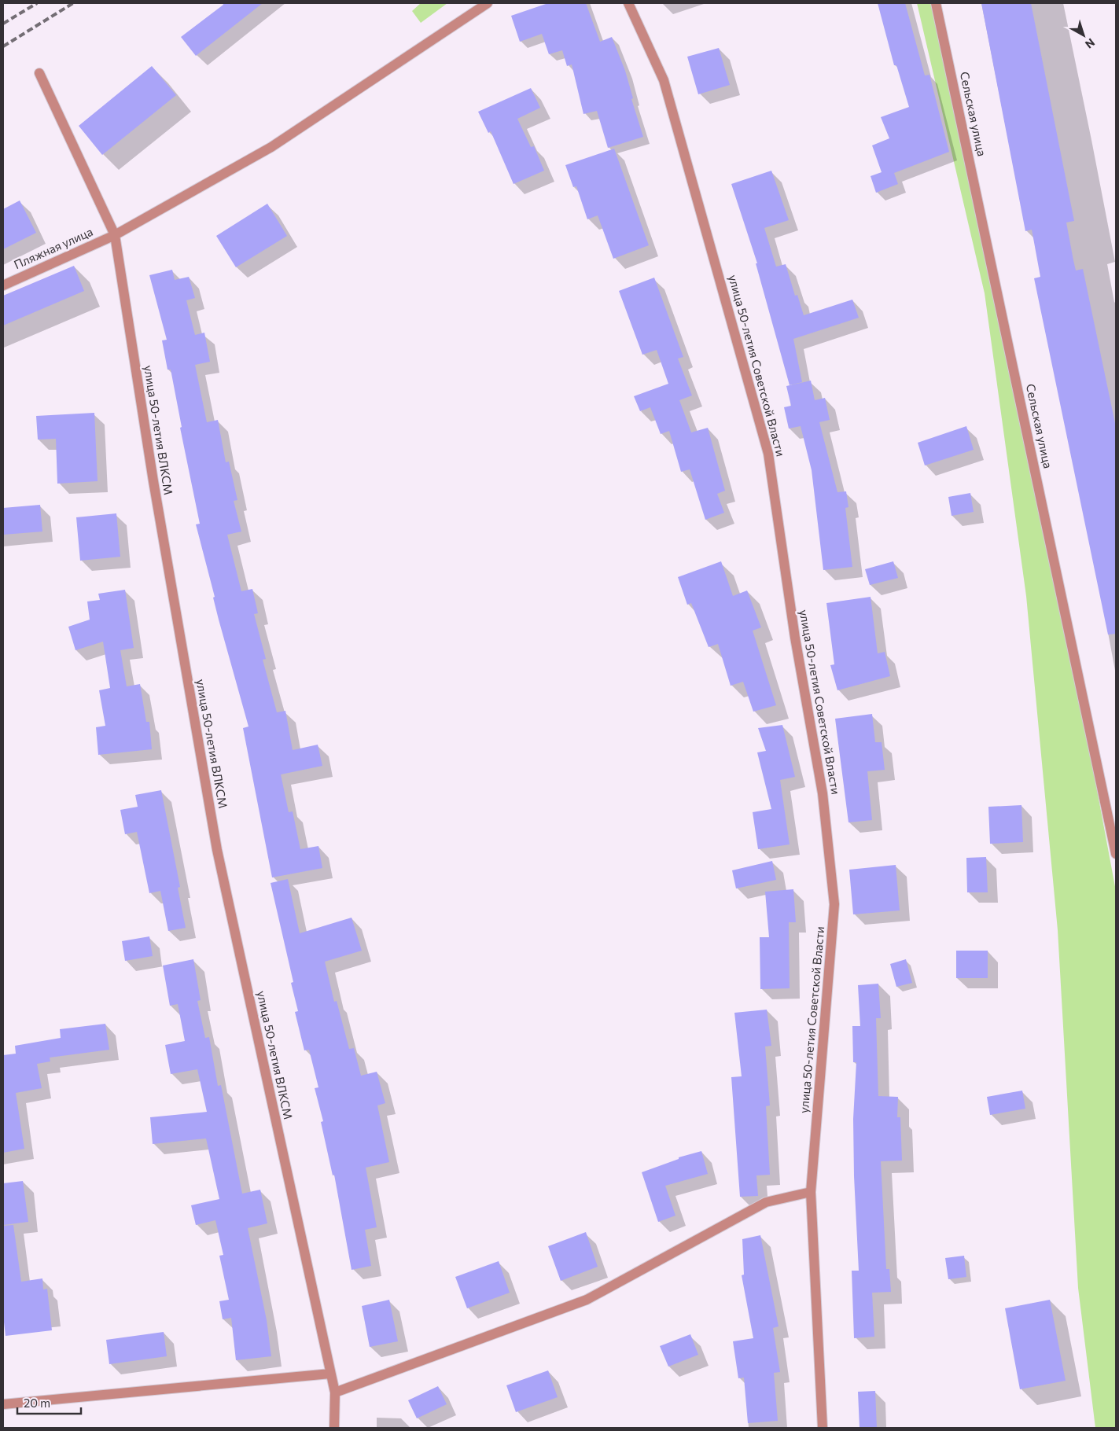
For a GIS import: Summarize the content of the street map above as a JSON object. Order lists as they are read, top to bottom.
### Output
{
  "streets": {
    "street": [
      "Сельская улица",
      "Пляжная улица",
      "улица 50-летия Советской Власти",
      "улица 50-летия ВЛКСМ"
    ]
  },
  "crossings": [
    ["Пляжная улица", "улица 50-летия ВЛКСМ"]
  ],
  "scale_bar": "20 m",
  "north": "bottom right"
}
